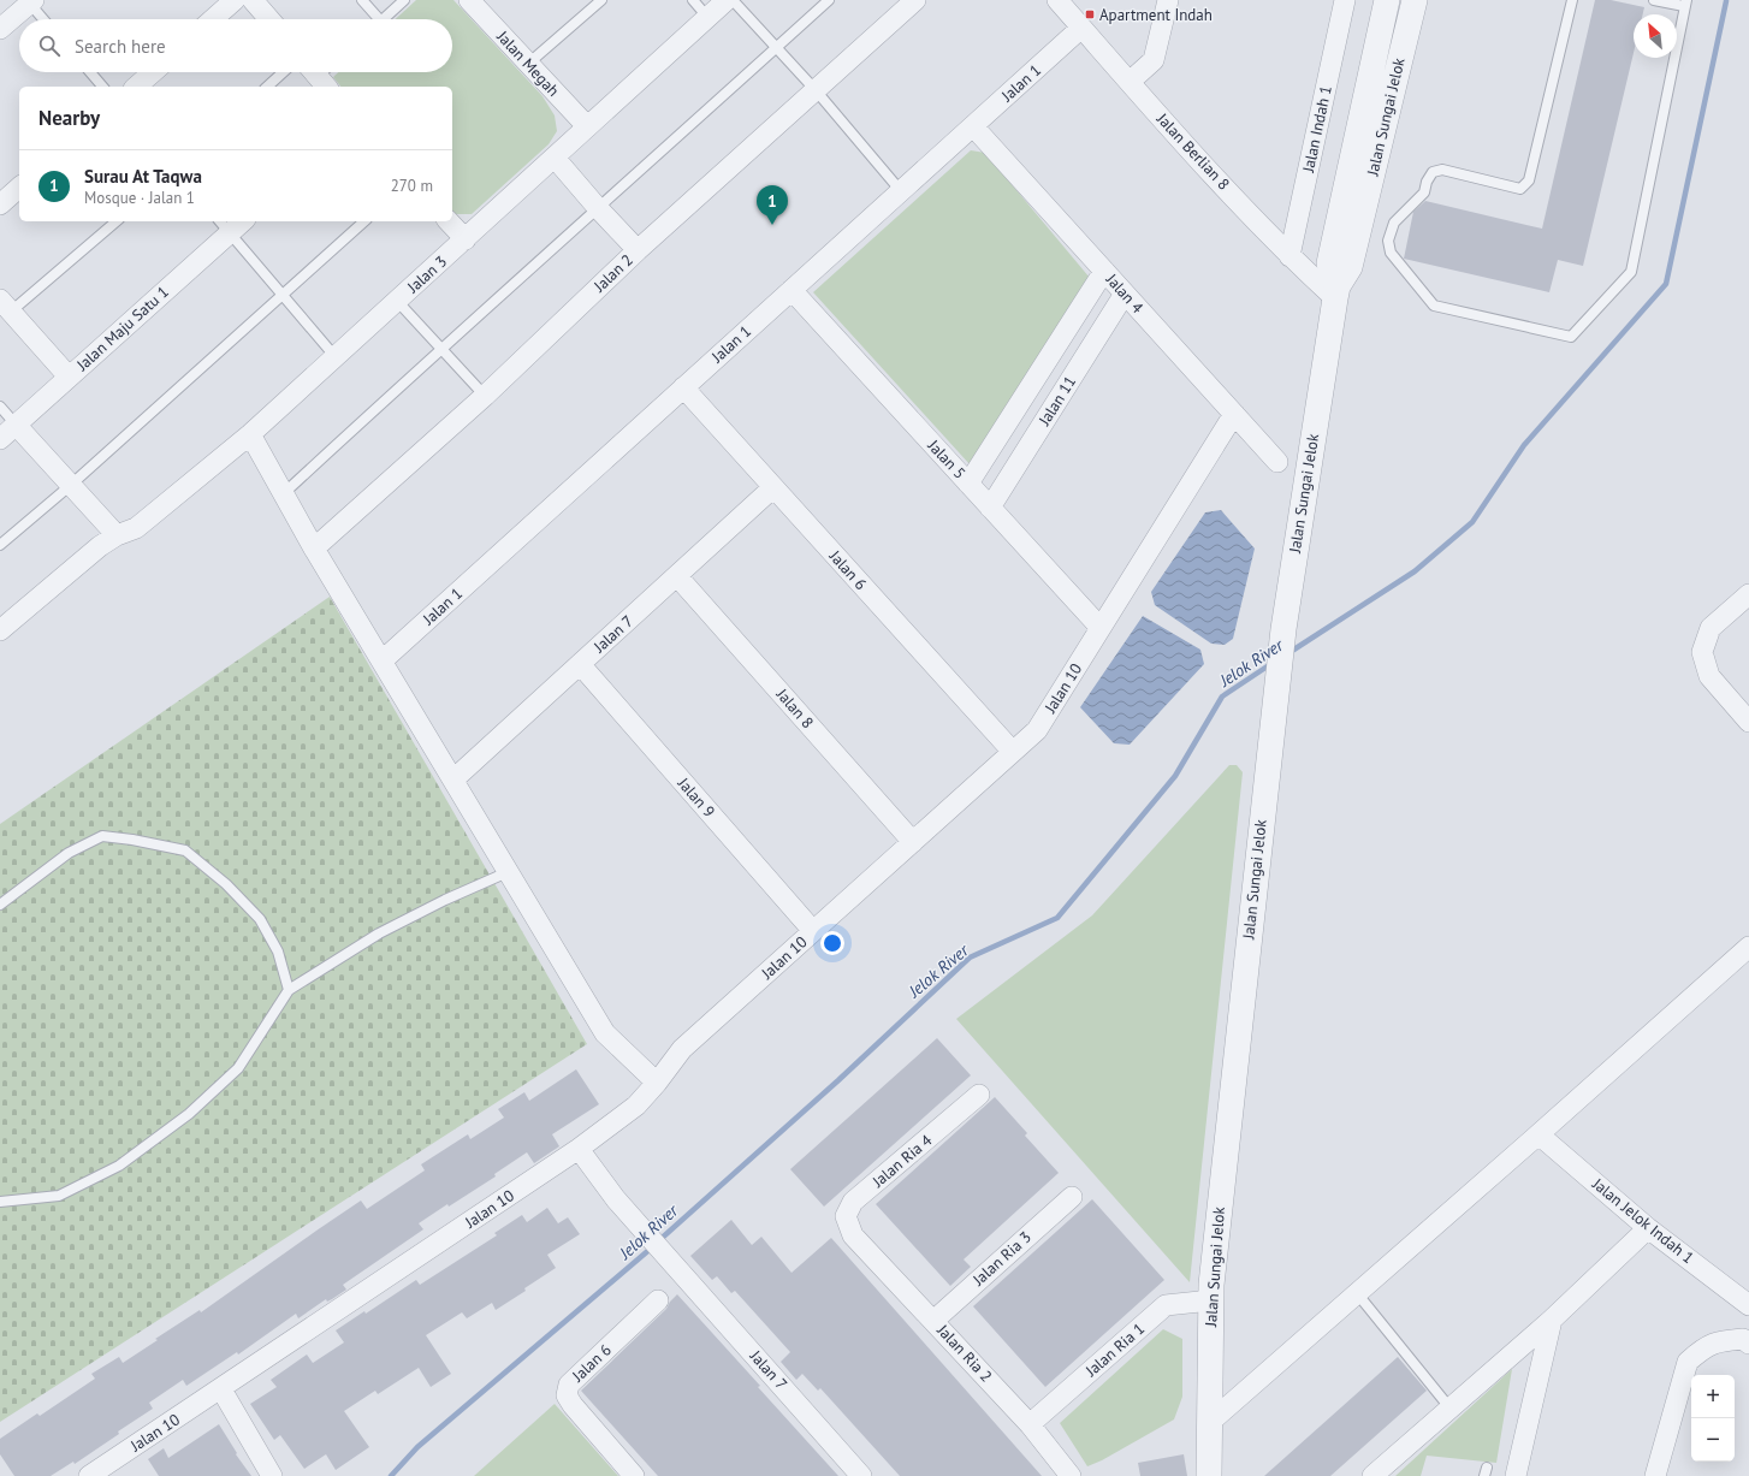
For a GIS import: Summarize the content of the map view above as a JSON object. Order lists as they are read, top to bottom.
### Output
{
  "streets": {
    "street": [
      "Jalan Megah",
      "Jalan 1",
      "Jalan Sungai Jelok",
      "Jalan Indah 1",
      "Jalan Berlian 8",
      "Jalan 2",
      "Jalan 3",
      "Jalan 4",
      "Jalan Maju Satu 1",
      "Jalan 11",
      "Jalan 5",
      "Jalan 6",
      "Jalan 7",
      "Jalan 10",
      "Jalan 8",
      "Jalan 9",
      "Jalan Ria 4",
      "Jalan Jelok Indah 1",
      "Jalan Ria 3",
      "Jalan Ria 1",
      "Jalan Ria 2"
    ]
  },
  "crossings": [
    ["Jalan Megah", "Jalan 3"],
    ["Jalan 1", "Jalan Berlian 8"],
    ["Jalan 1", "Jalan 4"],
    ["Jalan 1", "Jalan 5"],
    ["Jalan 1", "Jalan 6"],
    ["Jalan Sungai Jelok", "Jalan Berlian 8"],
    ["Jalan Sungai Jelok", "Jalan Ria 1"],
    ["Jalan Indah 1", "Jalan Berlian 8"],
    ["Jalan 4", "Jalan 11"],
    ["Jalan 4", "Jalan 10"],
    ["Jalan 11", "Jalan 5"],
    ["Jalan 5", "Jalan 10"],
    ["Jalan 6", "Jalan 7"],
    ["Jalan 6", "Jalan 10"],
    ["Jalan 7", "Jalan 10"],
    ["Jalan 7", "Jalan 8"],
    ["Jalan 7", "Jalan 9"],
    ["Jalan 10", "Jalan 8"],
    ["Jalan 10", "Jalan 9"],
    ["Jalan Ria 4", "Jalan Ria 2"],
    ["Jalan Ria 3", "Jalan Ria 2"],
    ["Jalan Ria 1", "Jalan Ria 2"]
  ],
  "water": ["Jelok River"],
  "places": {
    "transit": ["Apartment Indah"]
  },
  "north": "top left",
  "page": {
    "search": "Search here",
    "heading": "Nearby",
    "list": [
      {
        "mark": "1",
        "name": "Surau At Taqwa",
        "note": "Mosque · Jalan 1",
        "value": "270 m"
      }
    ],
    "pins": "1",
    "map_buttons": ["+", "−"]
  }
}
